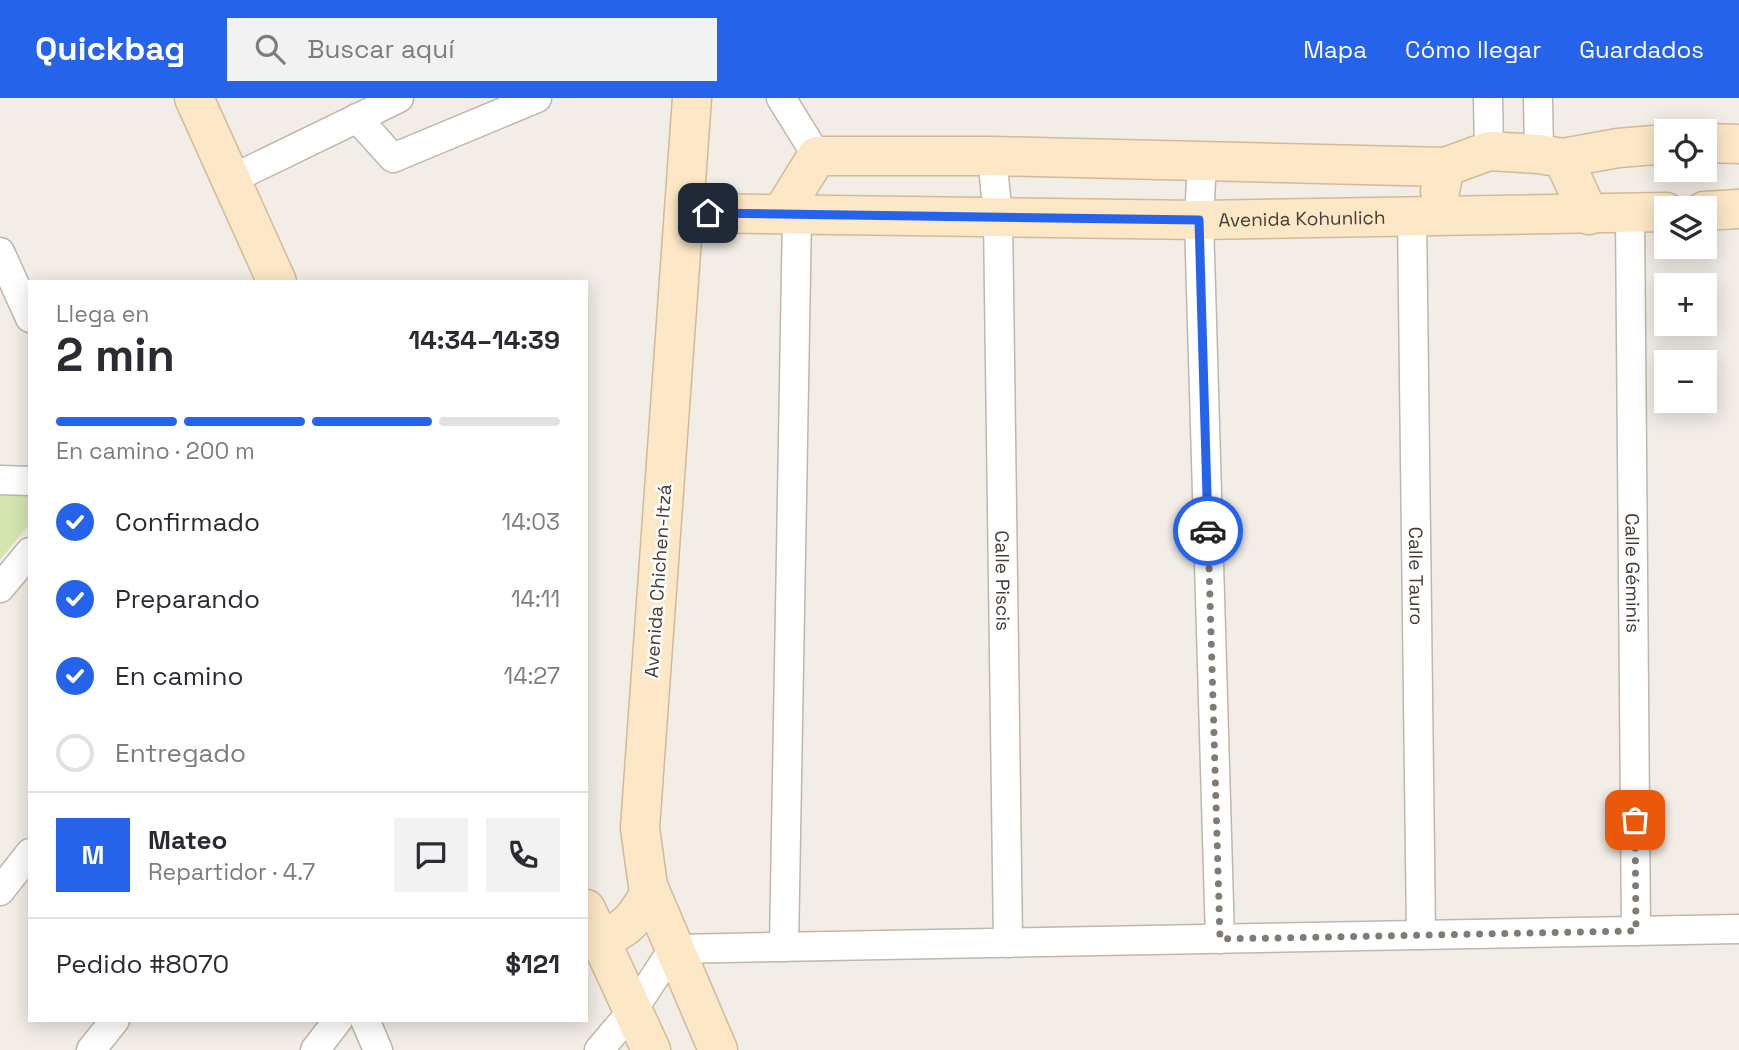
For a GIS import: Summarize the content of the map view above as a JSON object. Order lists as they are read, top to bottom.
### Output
{
  "streets": {
    "street": [
      "Avenida Kohunlich",
      "Calle Géminis",
      "Calle Tauro",
      "Avenida Chichen-Itzá",
      "Calle Piscis"
    ]
  },
  "crossings": [
    ["Avenida Kohunlich", "Calle Géminis"],
    ["Avenida Kohunlich", "Calle Tauro"],
    ["Avenida Kohunlich", "Avenida Chichen-Itzá"],
    ["Avenida Kohunlich", "Calle Piscis"]
  ],
  "page": {
    "header": "Quickbag",
    "search": "Buscar aquí",
    "nav": ["Mapa", "Cómo llegar", "Guardados"],
    "map_buttons": ["+", "−"],
    "heading": ["2 min", "Llega en", "14:34–14:39"],
    "panel": [
      "Mateo",
      "Repartidor · 4.7",
      "Pedido #8070",
      "$121"
    ],
    "bar": "En camino · 200 m",
    "list": [
      ["Confirmado", "14:03"],
      ["Preparando", "14:11"],
      ["En camino", "14:27"],
      "Entregado"
    ],
    "round": "M"
  }
}
